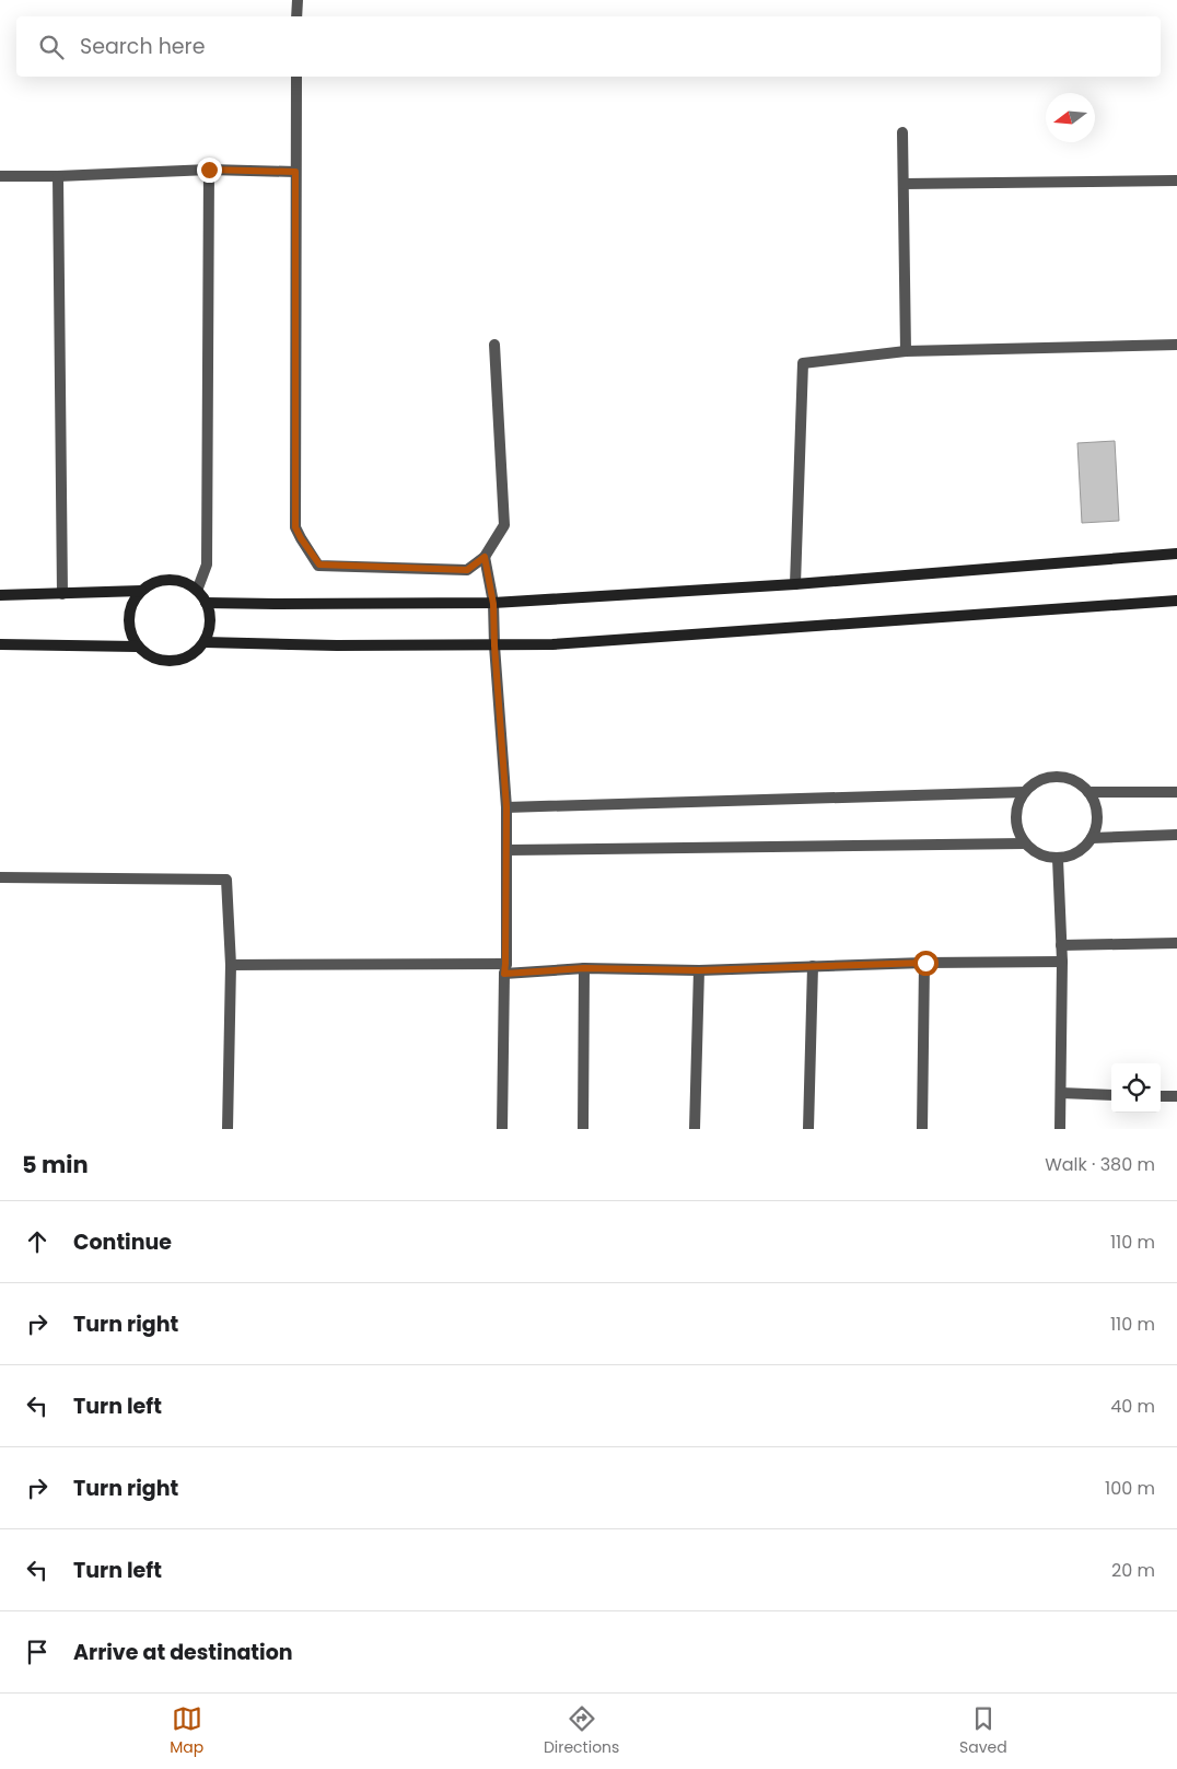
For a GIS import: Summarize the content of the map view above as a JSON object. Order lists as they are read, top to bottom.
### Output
{
  "north": "left",
  "page": {
    "search": "Search here",
    "heading": ["5 min", "Walk · 380 m"],
    "list": [
      ["Continue", "110 m"],
      ["Turn right", "110 m"],
      ["Turn left", "40 m"],
      ["Turn right", "100 m"],
      ["Turn left", "20 m"],
      "Arrive at destination"
    ],
    "nav": ["Map", "Directions", "Saved"]
  }
}
